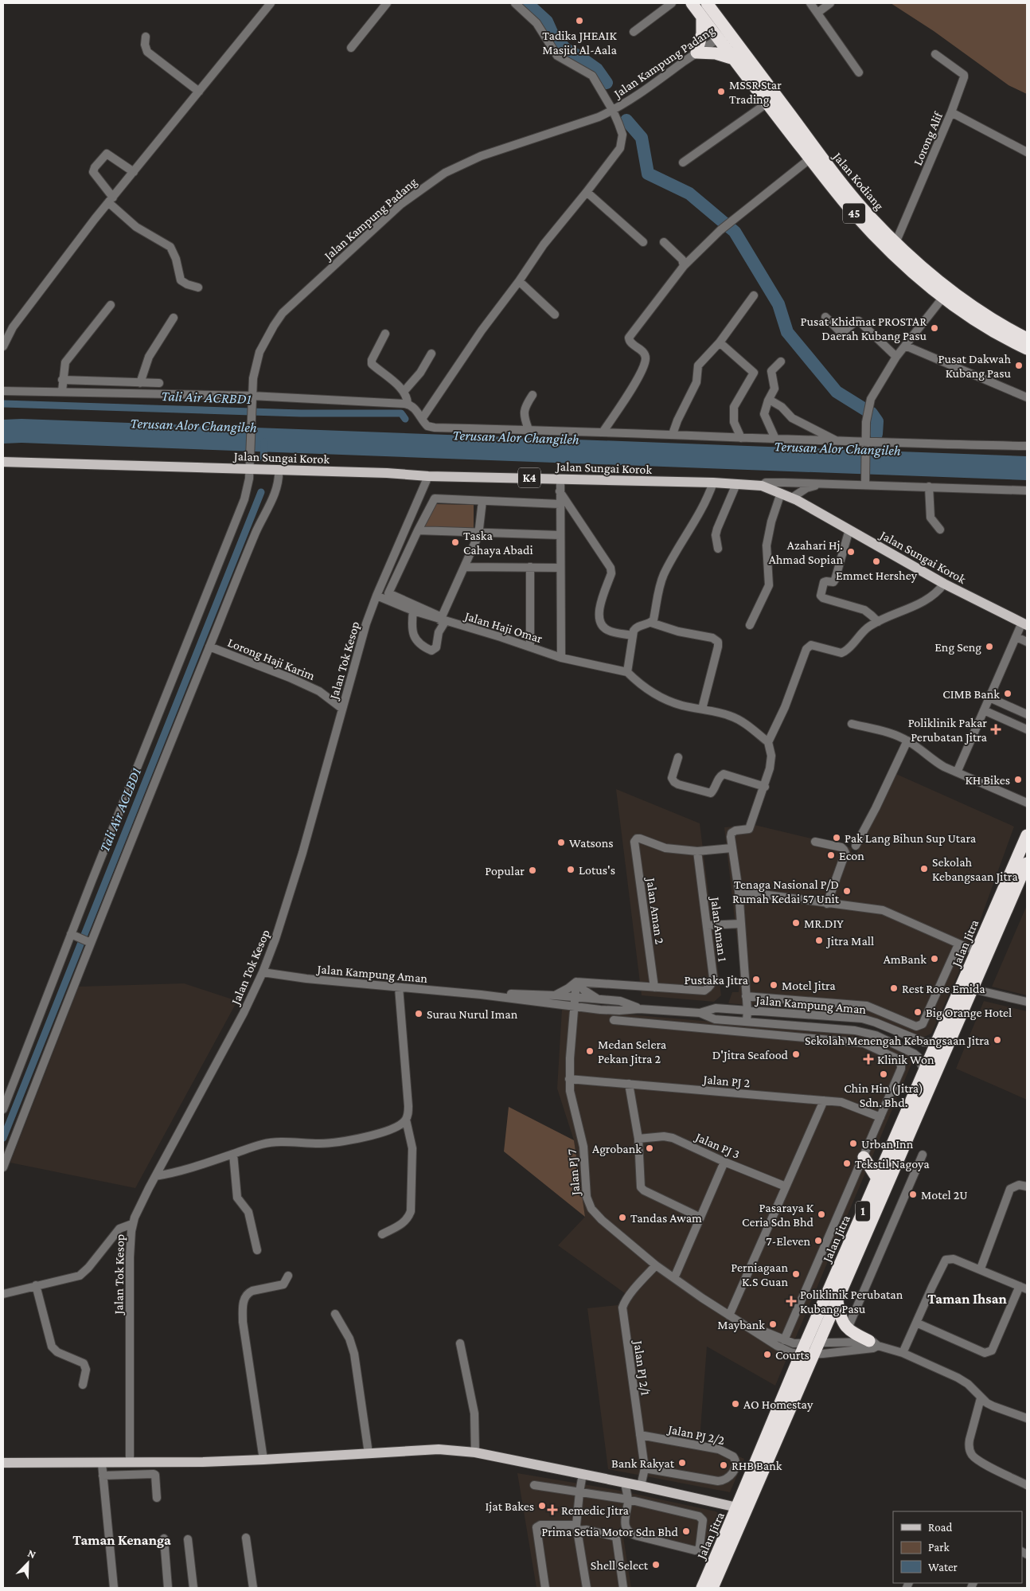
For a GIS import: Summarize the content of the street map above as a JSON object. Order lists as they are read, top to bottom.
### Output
{
  "streets": {
    "highway": [
      "Jalan Kodiang",
      "45",
      "Jalan Jitra",
      "1"
    ],
    "main road": ["Jalan Sungai Korok", "K4"],
    "street": [
      "Jalan Kampung Padang",
      "Lorong Alif",
      "Jalan Haji Omar",
      "Lorong Haji Karim",
      "Jalan Tok Kesop",
      "Jalan Aman 2",
      "Jalan Aman 1",
      "Jalan Kampung Aman",
      "Jalan PJ 2",
      "Jalan PJ 3",
      "Jalan PJ 7",
      "Jalan PJ 2/1",
      "Jalan PJ 2/2"
    ]
  },
  "crossings": [
    ["Jalan Kampung Padang", "Jalan Kodiang"],
    ["Jalan Kampung Padang", "45"],
    ["Jalan Kampung Padang", "Jalan Sungai Korok"],
    ["Lorong Alif", "Jalan Kodiang"],
    ["Jalan Kodiang", "45"],
    ["Jalan Sungai Korok", "Jalan Tok Kesop"],
    ["Jalan Haji Omar", "Jalan Tok Kesop"],
    ["Lorong Haji Karim", "Jalan Tok Kesop"],
    ["Jalan Tok Kesop", "Jalan Kampung Aman"],
    ["Jalan Aman 2", "Jalan Aman 1"],
    ["Jalan Jitra", "Jalan Kampung Aman"],
    ["Jalan Kampung Aman", "Jalan PJ 7"],
    ["Jalan PJ 2", "Jalan PJ 7"],
    ["Jalan PJ 7", "Jalan PJ 2/1"],
    ["Jalan PJ 2/1", "Jalan PJ 2/2"]
  ],
  "districts": ["Taman Ihsan", "Taman Kenanga"],
  "water": ["Tali Air ACRBD1", "Terusan Alor Changileh", "Tali Air ACLBD1"],
  "places": {
    "other": [
      "Tadika JHEAIK Masjid Al-Aala",
      "MSSR Star Trading",
      "Pusat Khidmat PROSTAR Daerah Kubang Pasu",
      "Pusat Dakwah Kubang Pasu",
      "Taska Cahaya Abadi",
      "Azahari Hj. Ahmad Sopian",
      "Emmet Hershey",
      "Eng Seng",
      "CIMB Bank",
      "KH Bikes",
      "Pak Lang Bihun Sup Utara",
      "Watsons",
      "Econ",
      "Sekolah Kebangsaan Jitra",
      "Lotus's",
      "Popular",
      "Tenaga Nasional P/D Rumah Kedai 57 Unit",
      "MR.DIY",
      "Jitra Mall",
      "AmBank",
      "Pustaka Jitra",
      "Motel Jitra",
      "Rest Rose Emida",
      "Big Orange Hotel",
      "Surau Nurul Iman",
      "Sekolah Menengah Kebangsaan Jitra",
      "Medan Selera Pekan Jitra 2",
      "D'Jitra Seafood",
      "Chin Hin (Jitra) Sdn. Bhd.",
      "Urban Inn",
      "Agrobank",
      "Tekstil Nagoya",
      "Motel 2U",
      "Pasaraya K Ceria Sdn Bhd",
      "Tandas Awam",
      "7-Eleven",
      "Perniagaan K.S Guan",
      "Maybank",
      "Courts",
      "AO Homestay",
      "Bank Rakyat",
      "RHB Bank",
      "Ijat Bakes",
      "Prima Setia Motor Sdn Bhd",
      "Shell Select"
    ],
    "health": [
      "Poliklinik Pakar Perubatan Jitra",
      "Klinik Won",
      "Poliklinik Perubatan Kubang Pasu",
      "Remedic Jitra"
    ]
  },
  "legend": ["Road", "Park", "Water"],
  "north": "top right"
}
